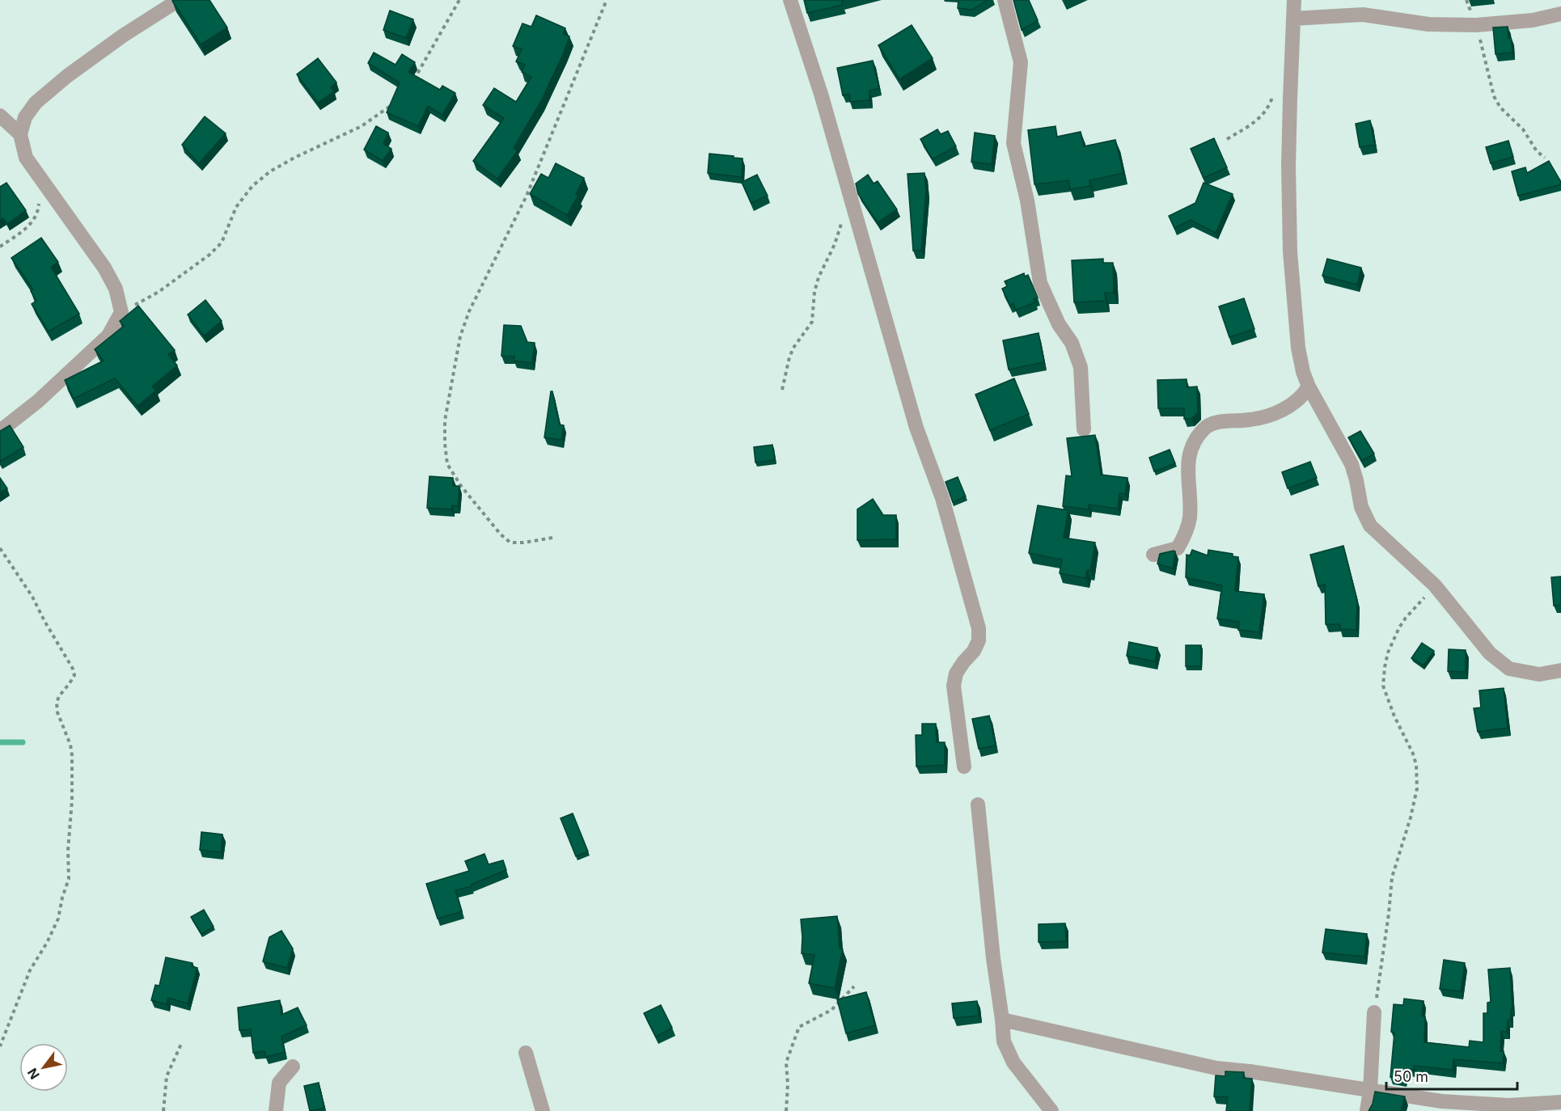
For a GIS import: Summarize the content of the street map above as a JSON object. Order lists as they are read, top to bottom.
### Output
{
  "scale_bar": "50 m",
  "north": "bottom left"
}
